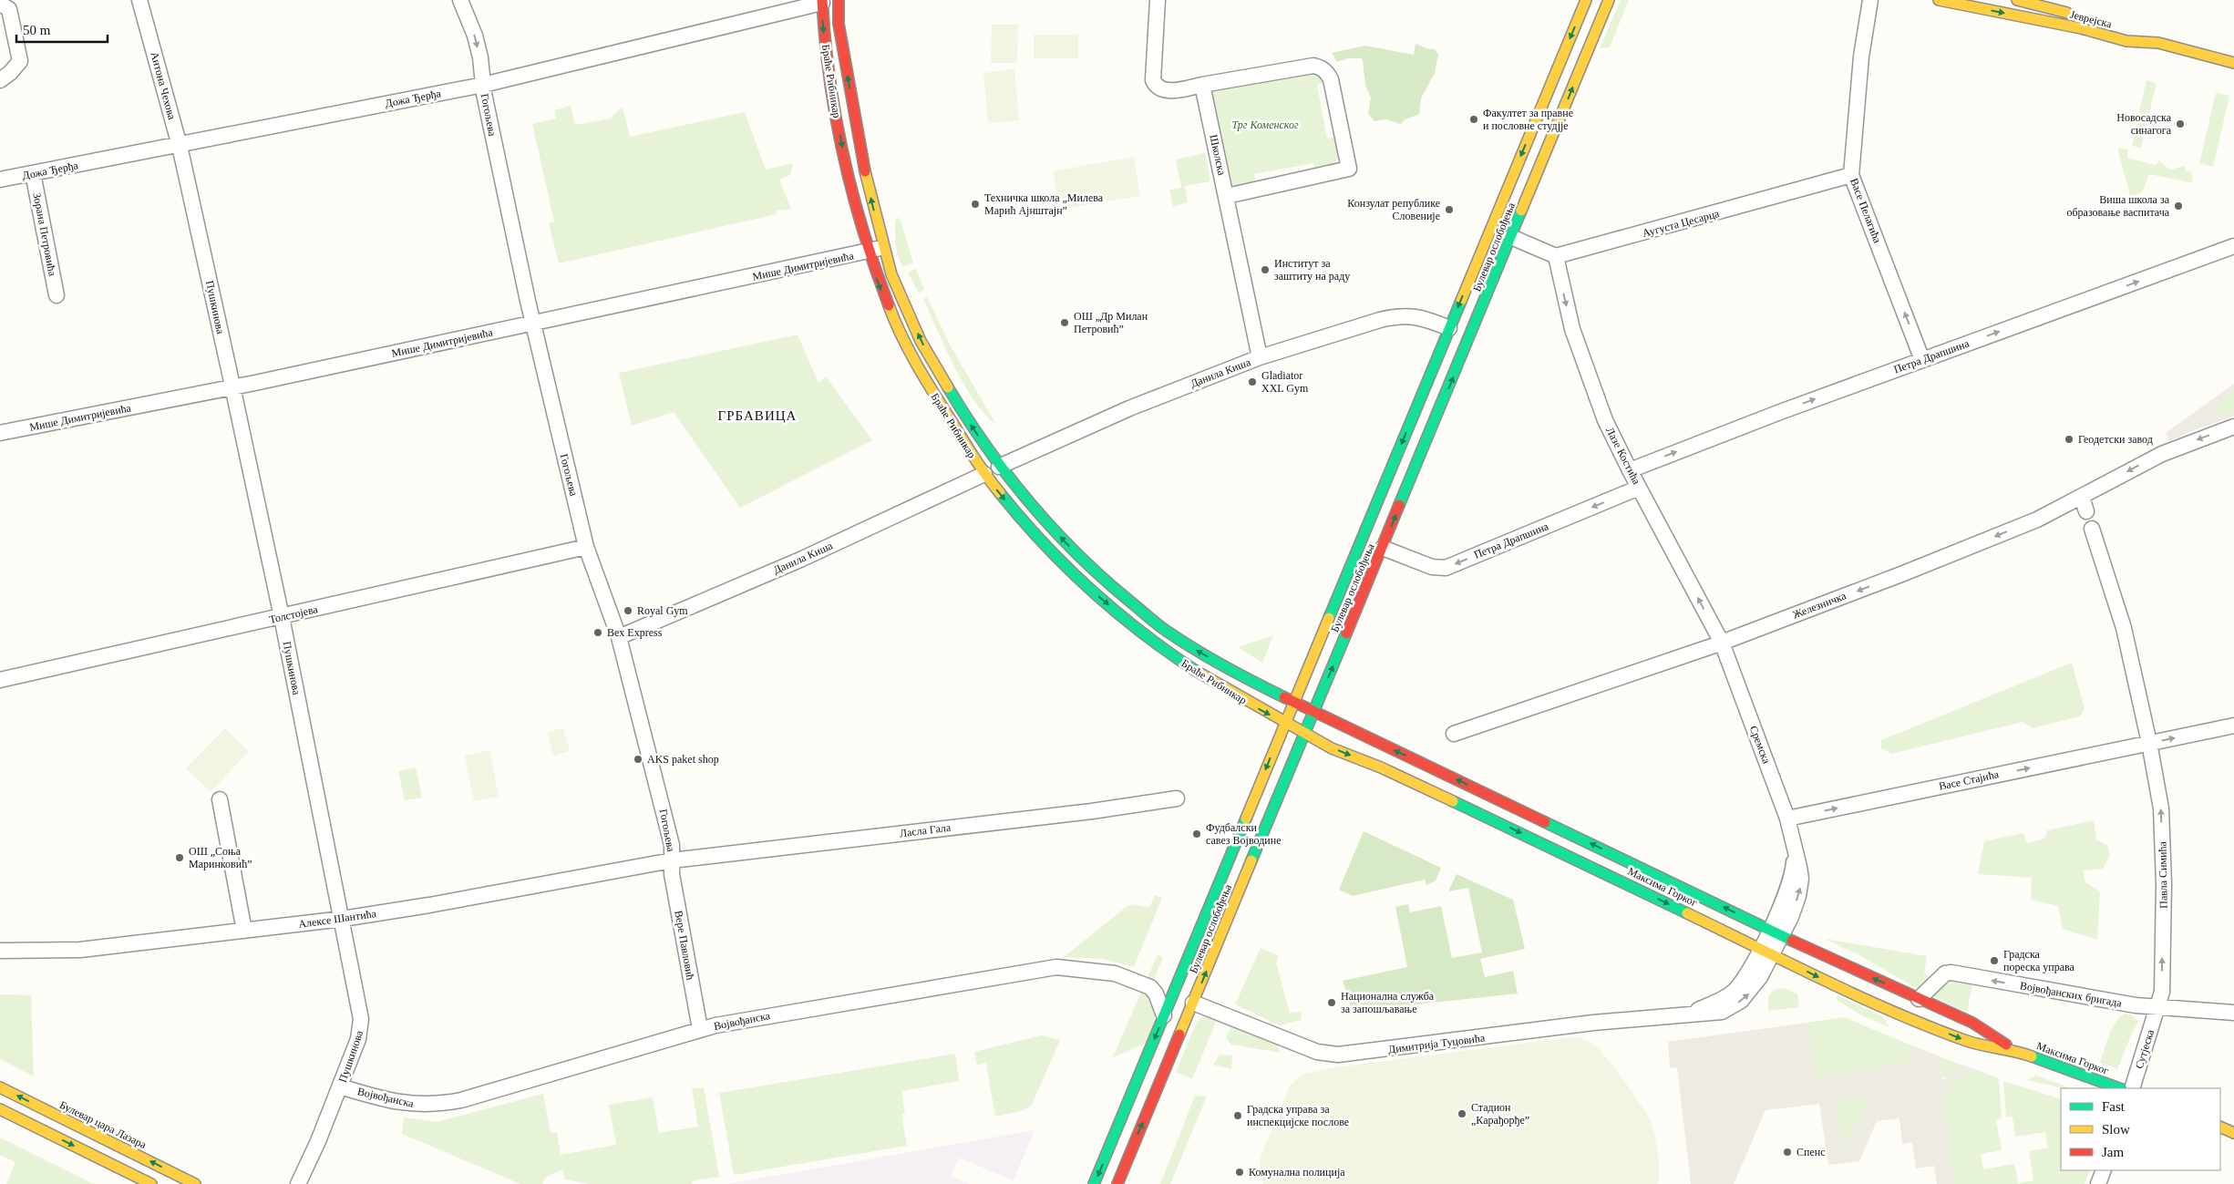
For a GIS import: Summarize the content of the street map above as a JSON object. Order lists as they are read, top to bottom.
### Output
{
  "streets": {
    "street": [
      "Јеврејска",
      "Браће Рибникар",
      "Антона Чехова",
      "Дожа Ђерђа",
      "Гогољева",
      "Школска",
      "Васе Пелагића",
      "Аугуста Цесарца",
      "Зорана Петровића",
      "Булевар ослобођења",
      "Мише Димитријевића",
      "Пушкинова",
      "Петра Драпшина",
      "Данила Киша",
      "Лазе Костића",
      "Железничка",
      "Толстојева",
      "Сремска",
      "Васе Стајића",
      "Ласла Гала",
      "Павла Симића",
      "Максима Горког",
      "Алексе Шантића",
      "Вере Павловић",
      "Војвођанских бригада",
      "Војвођанска",
      "Димитрија Туцовића",
      "Сутјеска",
      "Булевар цара Лазара"
    ]
  },
  "crossings": [
    ["Браће Рибникар", "Дожа Ђерђа"],
    ["Браће Рибникар", "Булевар ослобођења"],
    ["Браће Рибникар", "Мише Димитријевића"],
    ["Браће Рибникар", "Данила Киша"],
    ["Браће Рибникар", "Максима Горког"],
    ["Антона Чехова", "Дожа Ђерђа"],
    ["Антона Чехова", "Пушкинова"],
    ["Дожа Ђерђа", "Гогољева"],
    ["Дожа Ђерђа", "Зорана Петровића"],
    ["Дожа Ђерђа", "Пушкинова"],
    ["Гогољева", "Мише Димитријевића"],
    ["Гогољева", "Данила Киша"],
    ["Гогољева", "Толстојева"],
    ["Гогољева", "Ласла Гала"],
    ["Гогољева", "Алексе Шантића"],
    ["Гогољева", "Вере Павловић"],
    ["Школска", "Данила Киша"],
    ["Васе Пелагића", "Аугуста Цесарца"],
    ["Васе Пелагића", "Петра Драпшина"],
    ["Аугуста Цесарца", "Лазе Костића"],
    ["Булевар ослобођења", "Петра Драпшина"],
    ["Булевар ослобођења", "Данила Киша"],
    ["Булевар ослобођења", "Максима Горког"],
    ["Булевар ослобођења", "Димитрија Туцовића"],
    ["Мише Димитријевића", "Пушкинова"],
    ["Пушкинова", "Толстојева"],
    ["Пушкинова", "Алексе Шантића"],
    ["Пушкинова", "Војвођанска"],
    ["Петра Драпшина", "Лазе Костића"],
    ["Лазе Костића", "Железничка"],
    ["Лазе Костића", "Сремска"],
    ["Железничка", "Сремска"],
    ["Сремска", "Васе Стајића"],
    ["Сремска", "Максима Горког"],
    ["Сремска", "Димитрија Туцовића"],
    ["Васе Стајића", "Павла Симића"],
    ["Ласла Гала", "Алексе Шантића"],
    ["Ласла Гала", "Вере Павловић"],
    ["Павла Симића", "Војвођанских бригада"],
    ["Павла Симића", "Сутјеска"],
    ["Максима Горког", "Војвођанских бригада"],
    ["Максима Горког", "Димитрија Туцовића"],
    ["Алексе Шантића", "Вере Павловић"],
    ["Вере Павловић", "Војвођанска"],
    ["Војвођанских бригада", "Сутјеска"]
  ],
  "one_way": [
    "Васе Пелагића",
    "Железничка",
    "Васе Стајића",
    "Павла Симића",
    "Војвођанских бригада"
  ],
  "districts": ["ГРБАВИЦА"],
  "parks": ["Трг Коменског"],
  "places": [
    "Факултет за правне и пословне студјје",
    "Новосадска синагога",
    "Техничка школа „Милева Марић Ајнштајн”",
    "Виша школа за образовање васпитача",
    "Конзулат републике Словеније",
    "Институт за заштиту на раду",
    "ОШ „Др Милан Петровић”",
    "Gladiator XXL Gym",
    "Геодетски завод",
    "Royal Gym",
    "Bex Express",
    "AKS paket shop",
    "Фудбалски савез Војводине",
    "ОШ „Соња Маринковић”",
    "Градска пореска управа",
    "Национална служба за запошљавање",
    "Стадион „Карађорђе”",
    "Градска управа за инспекцијске послове",
    "Спенс",
    "Комунална полиција"
  ],
  "legend": ["Fast", "Slow", "Jam"],
  "scale_bar": "50 m"
}
